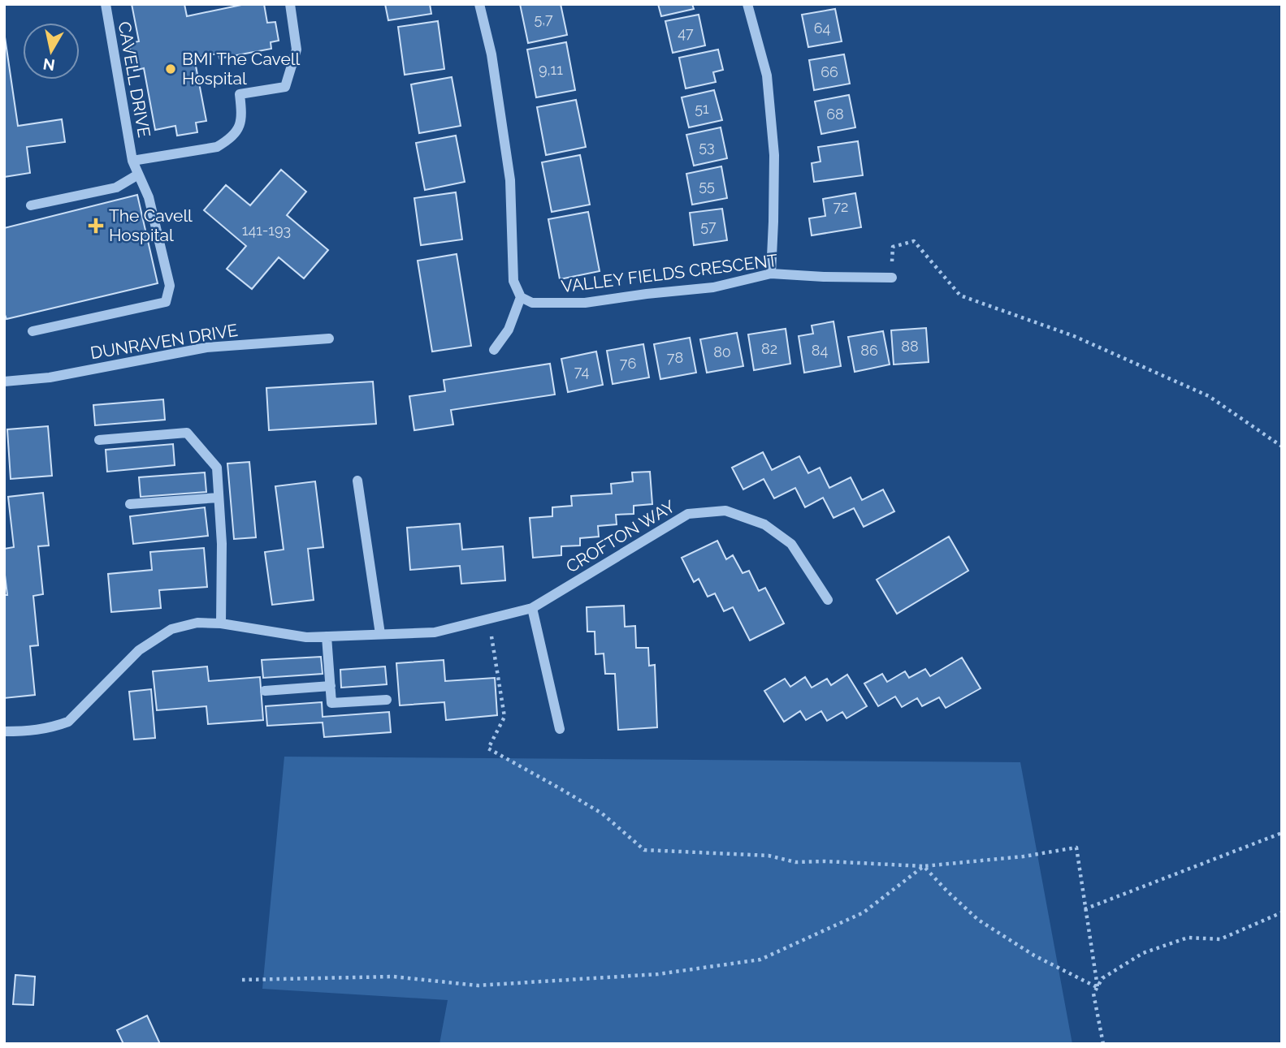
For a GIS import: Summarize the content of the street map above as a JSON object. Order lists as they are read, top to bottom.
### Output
{
  "streets": {
    "street": [
      "CAVELL DRIVE",
      "VALLEY FIELDS CRESCENT",
      "DUNRAVEN DRIVE",
      "CROFTON WAY"
    ]
  },
  "places": {
    "other": ["BMI The Cavell Hospital"],
    "health": ["The Cavell Hospital"]
  },
  "house_numbers": [
    "5,7",
    "64",
    "47",
    "9,11",
    "66",
    "51",
    "68",
    "53",
    "55",
    "72",
    "57",
    "141-193",
    "88",
    "82",
    "84",
    "86",
    "80",
    "78",
    "76",
    "74"
  ],
  "north": "bottom"
}
